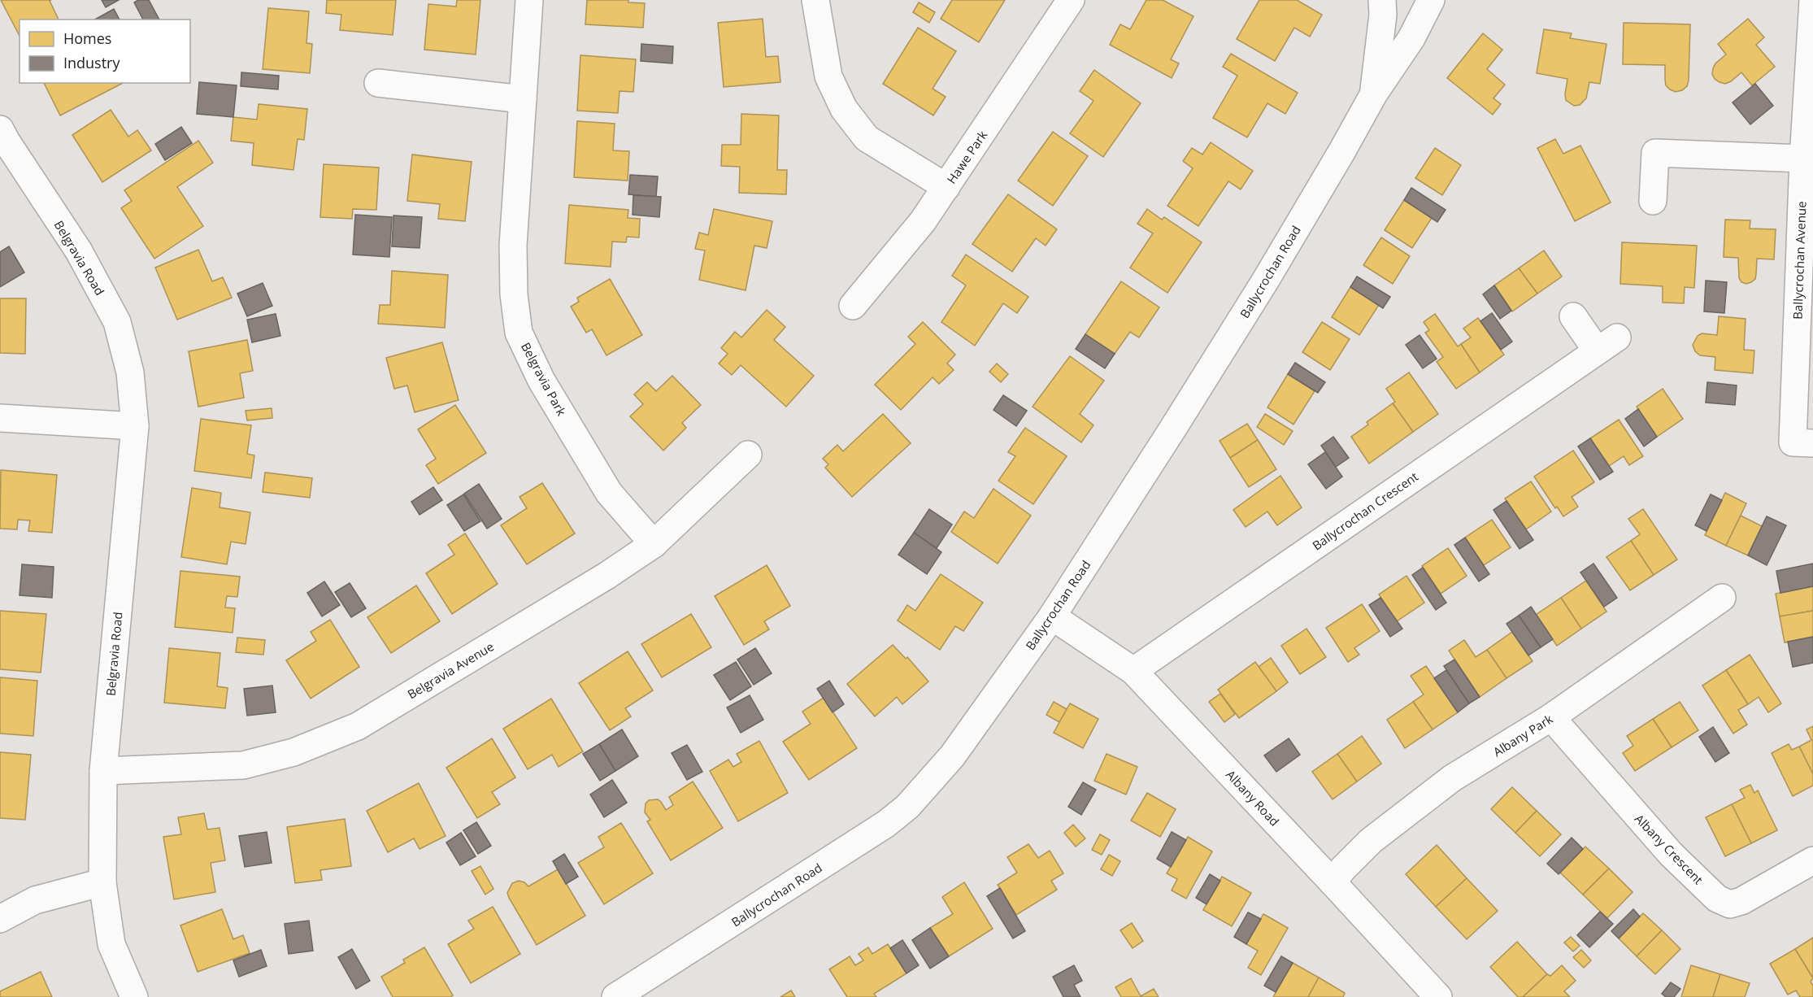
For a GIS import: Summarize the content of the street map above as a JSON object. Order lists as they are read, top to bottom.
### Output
{
  "streets": {
    "street": [
      "Hawe Park",
      "Belgravia Road",
      "Ballycrochan Avenue",
      "Ballycrochan Road",
      "Belgravia Park",
      "Ballycrochan Crescent",
      "Belgravia Avenue",
      "Albany Park",
      "Albany Road",
      "Albany Crescent"
    ]
  },
  "crossings": [
    ["Belgravia Road", "Belgravia Avenue"],
    ["Ballycrochan Road", "Albany Road"],
    ["Belgravia Park", "Belgravia Avenue"],
    ["Ballycrochan Crescent", "Albany Road"],
    ["Albany Park", "Albany Road"],
    ["Albany Park", "Albany Crescent"]
  ],
  "legend": ["Homes", "Industry"]
}
